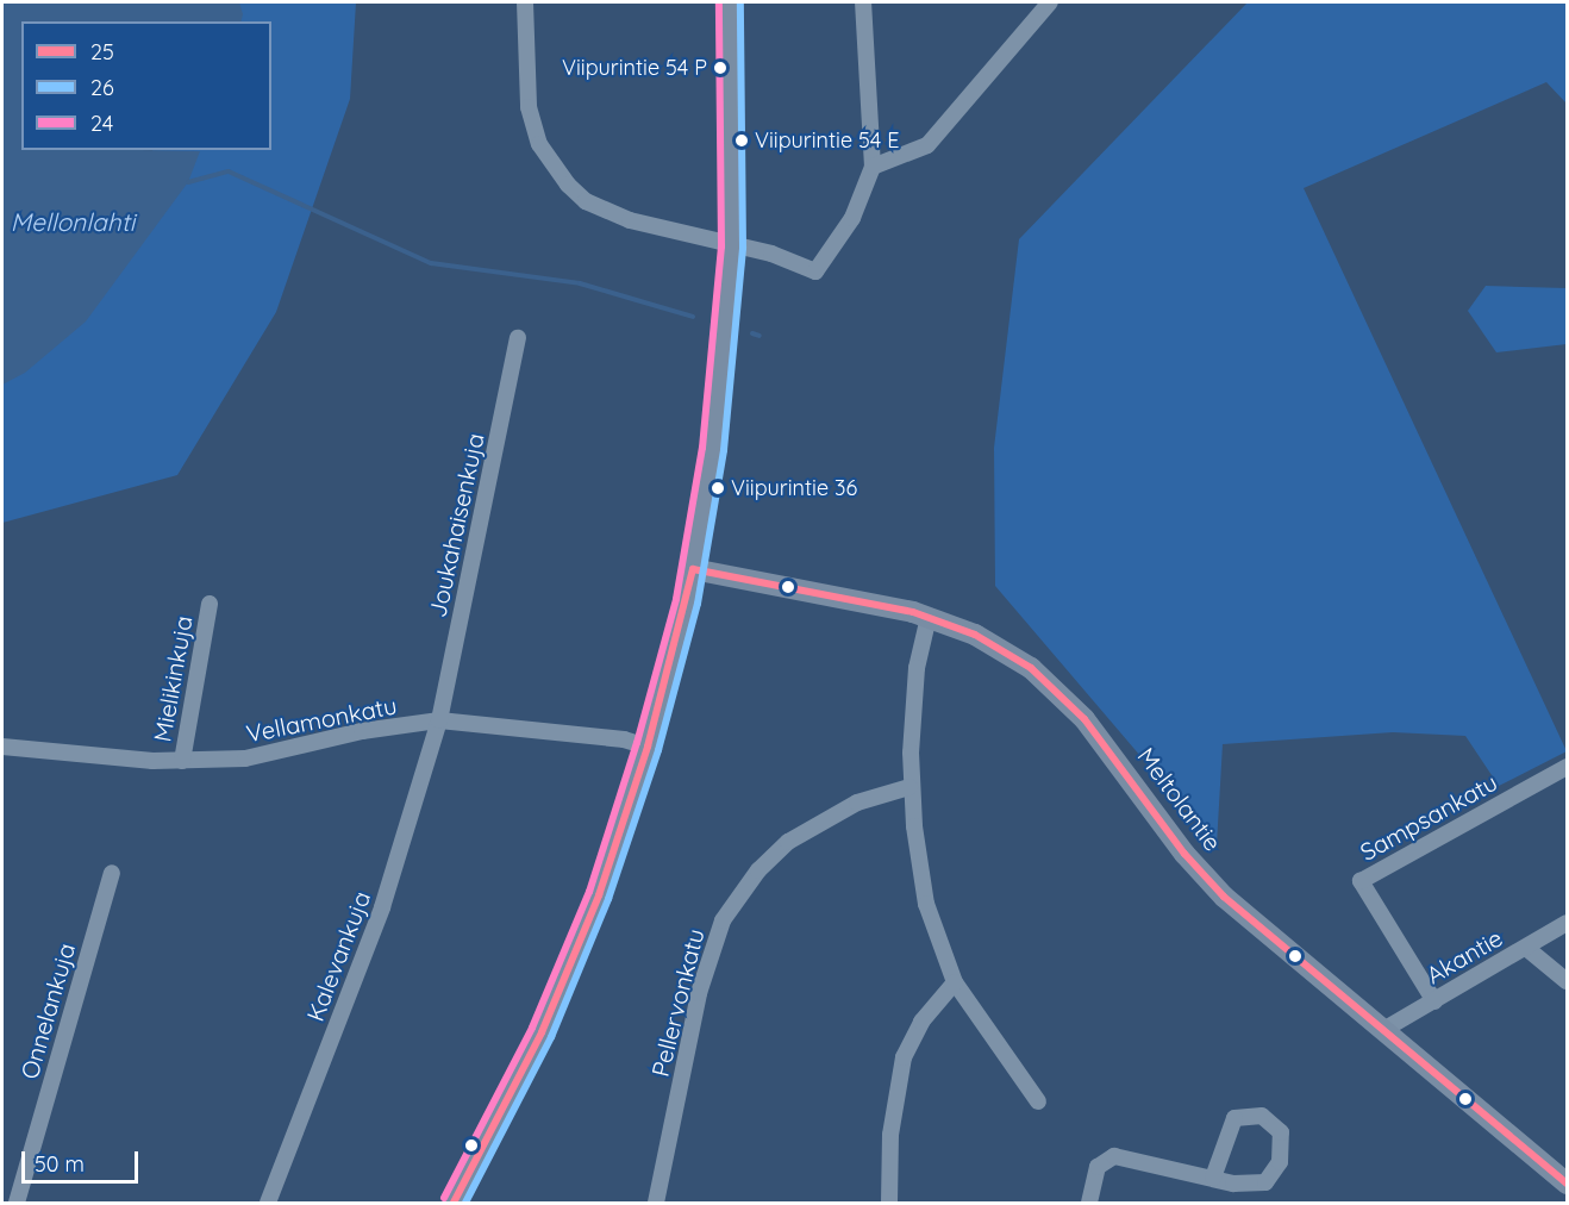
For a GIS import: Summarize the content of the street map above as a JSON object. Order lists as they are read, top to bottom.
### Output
{
  "streets": {
    "main road": ["Meltolantie"],
    "street": [
      "Joukahaisenkuja",
      "Mielikinkuja",
      "Vellamonkatu",
      "Sampsankatu",
      "Kalevankuja",
      "Akantie",
      "Pellervonkatu",
      "Onnelankuja"
    ]
  },
  "crossings": [
    ["Joukahaisenkuja", "Vellamonkatu"],
    ["Joukahaisenkuja", "Kalevankuja"],
    ["Mielikinkuja", "Vellamonkatu"],
    ["Vellamonkatu", "Kalevankuja"],
    ["Meltolantie", "Akantie"],
    ["Sampsankatu", "Akantie"]
  ],
  "water": ["Mellonlahti"],
  "places": ["Viipurintie 54 P", "Viipurintie 54 E", "Viipurintie 36"],
  "lines": ["transit line 26", "transit line 24", "transit line 25"],
  "legend": ["25", "26", "24"],
  "scale_bar": "50 m"
}
